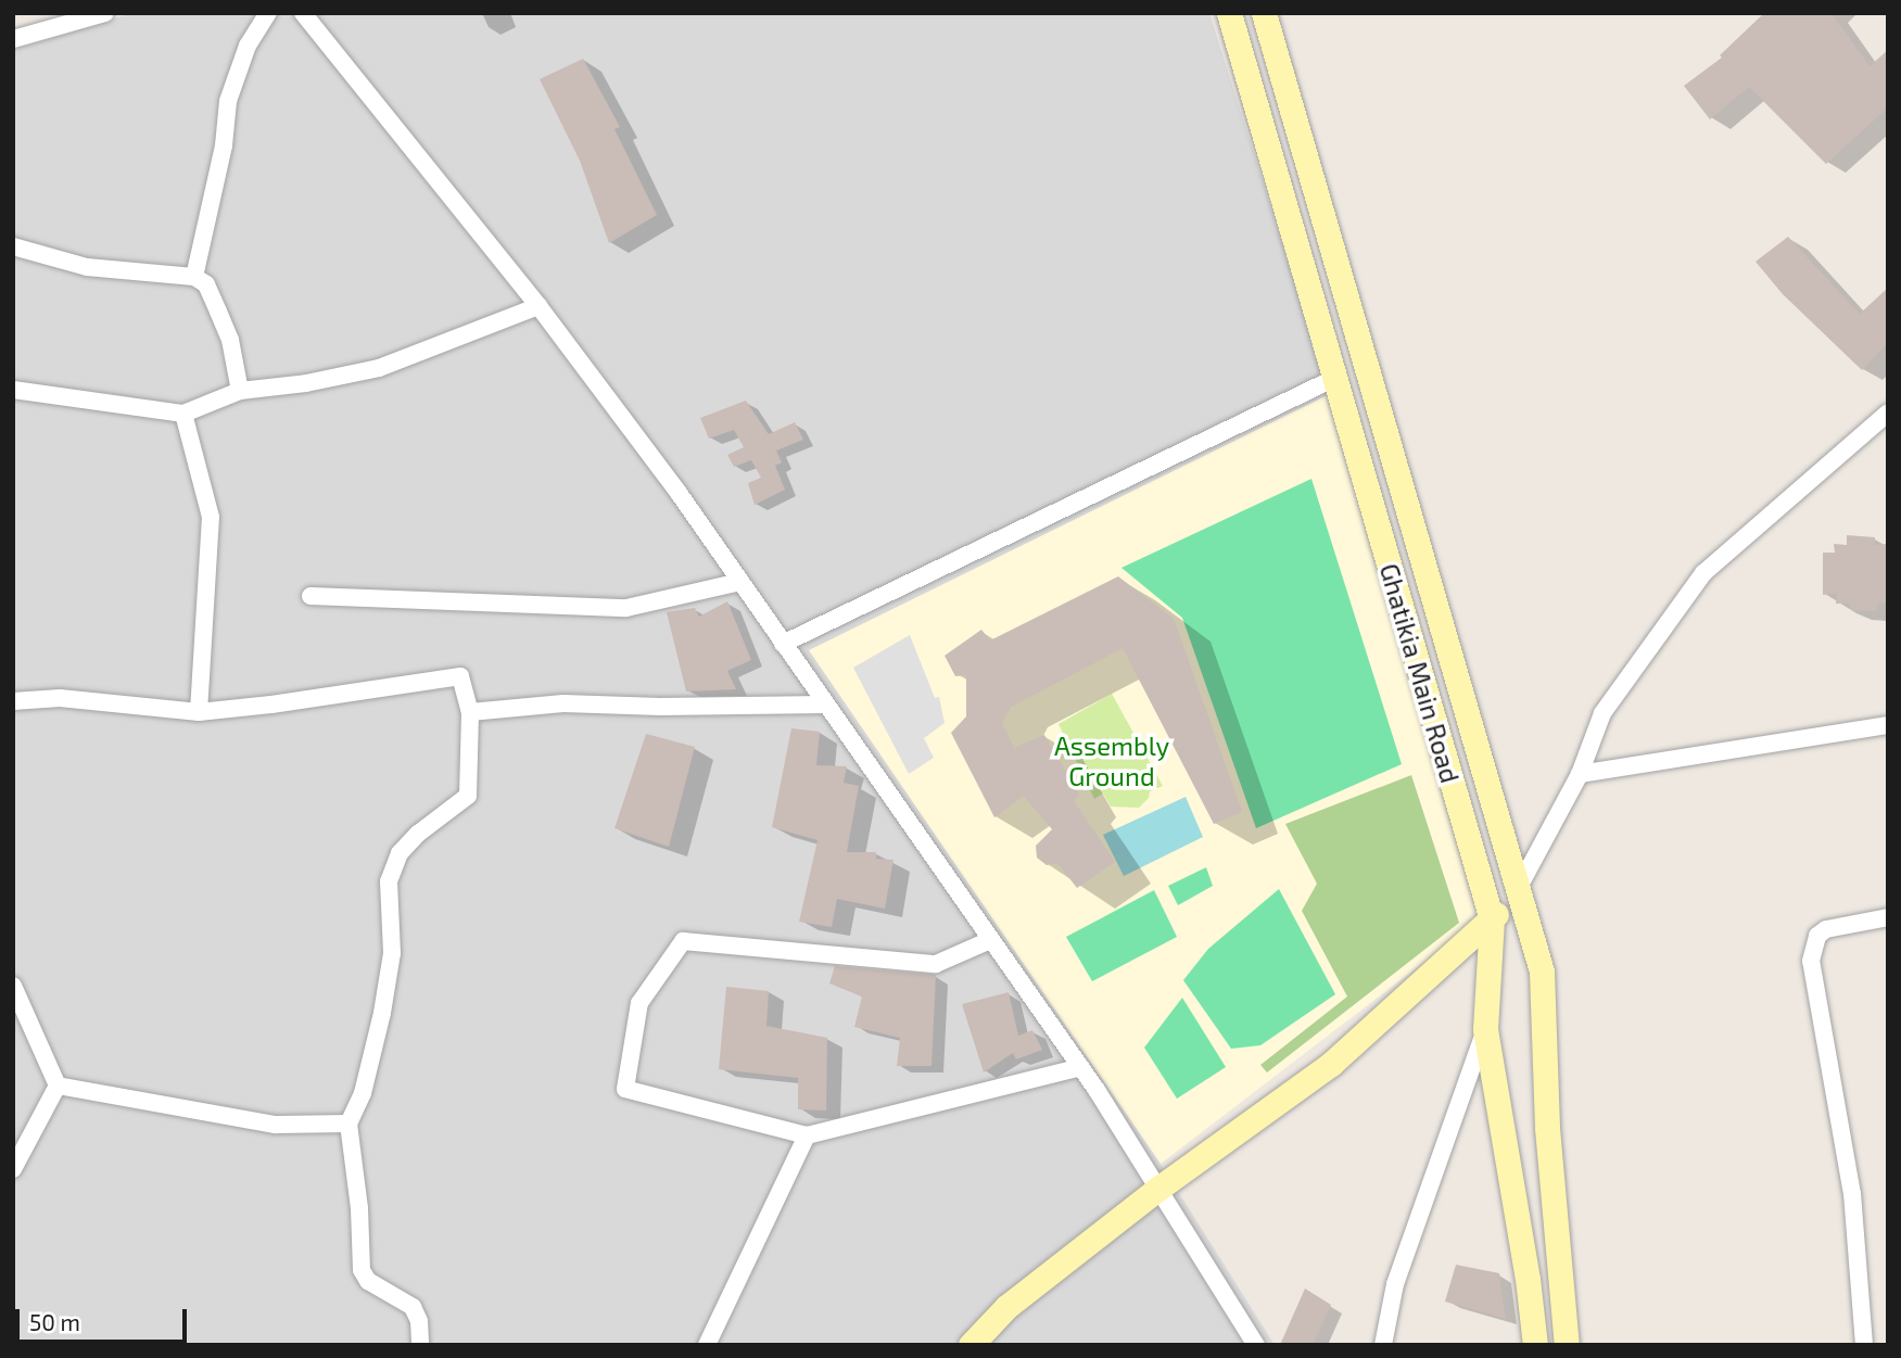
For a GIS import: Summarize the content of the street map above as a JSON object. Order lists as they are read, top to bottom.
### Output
{
  "streets": {
    "street": ["Ghatikia Main Road"]
  },
  "parks": ["Assembly Ground"],
  "scale_bar": "50 m"
}
